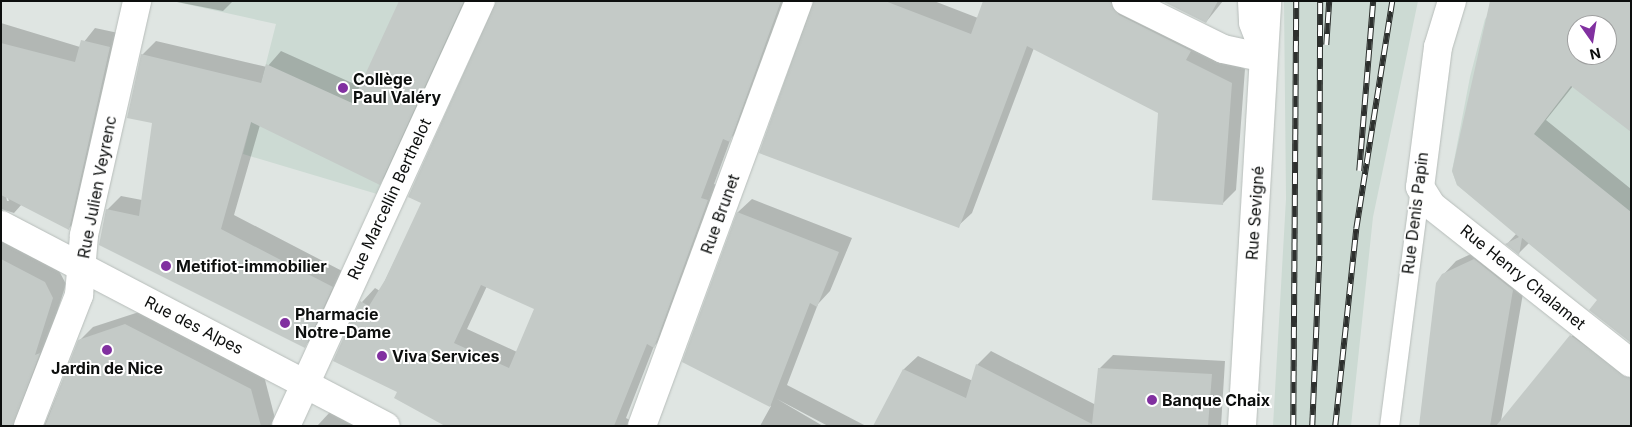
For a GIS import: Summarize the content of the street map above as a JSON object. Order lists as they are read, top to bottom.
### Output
{
  "streets": {
    "street": [
      "Rue Julien Veyrenc",
      "Rue Marcellin Berthelot",
      "Rue Sevigné",
      "Rue Denis Papin",
      "Rue Brunet",
      "Rue Henry Chalamet",
      "Rue des Alpes"
    ]
  },
  "crossings": [
    ["Rue Julien Veyrenc", "Rue des Alpes"],
    ["Rue Marcellin Berthelot", "Rue des Alpes"],
    ["Rue Denis Papin", "Rue Henry Chalamet"]
  ],
  "places": [
    "Collège Paul Valéry",
    "Metifiot-immobilier",
    "Pharmacie Notre-Dame",
    "Jardin de Nice",
    "Viva Services",
    "Banque Chaix"
  ],
  "north": "bottom"
}
